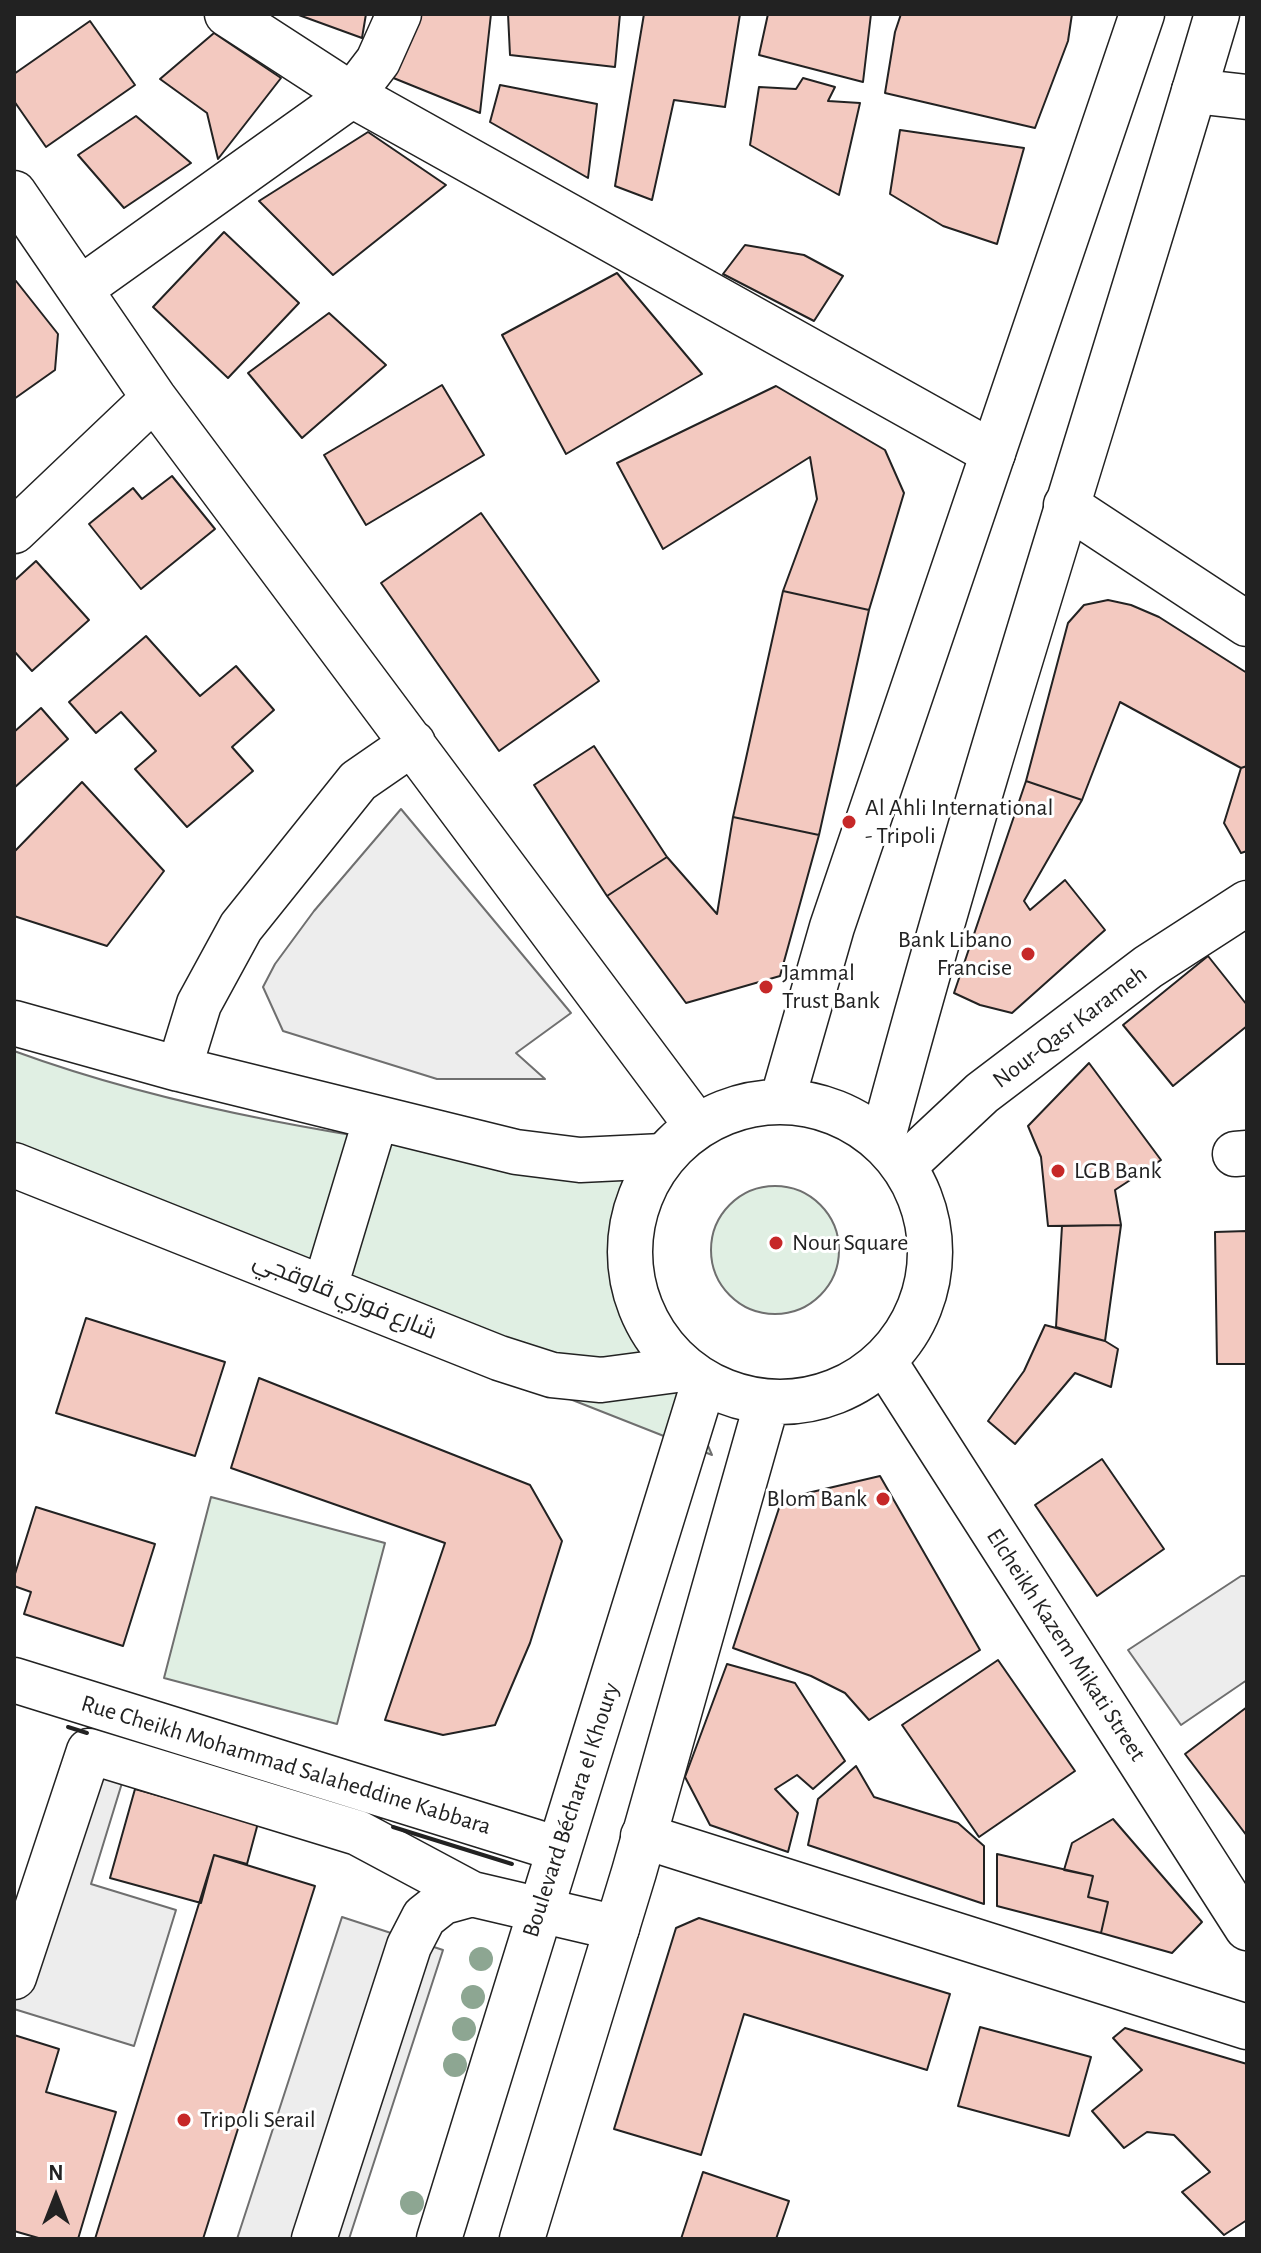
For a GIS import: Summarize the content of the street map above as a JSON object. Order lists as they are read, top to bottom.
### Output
{
  "streets": {
    "main road": [
      "Nour-Qasr Karameh",
      "شارع فوزي قاوقجي",
      "Elcheikh Kazem Mikati Street",
      "Rue Cheikh Mohammad Salaheddine Kabbara",
      "Boulevard Béchara el Khoury"
    ]
  },
  "crossings": [
    ["شارع فوزي قاوقجي", "Boulevard Béchara el Khoury"],
    ["Rue Cheikh Mohammad Salaheddine Kabbara", "Boulevard Béchara el Khoury"]
  ],
  "places": [
    "Al Ahli International - Tripoli",
    "Bank Libano Francise",
    "Jammal Trust Bank",
    "LGB Bank",
    "Nour Square",
    "Blom Bank",
    "Tripoli Serail"
  ],
  "north": "top"
}
